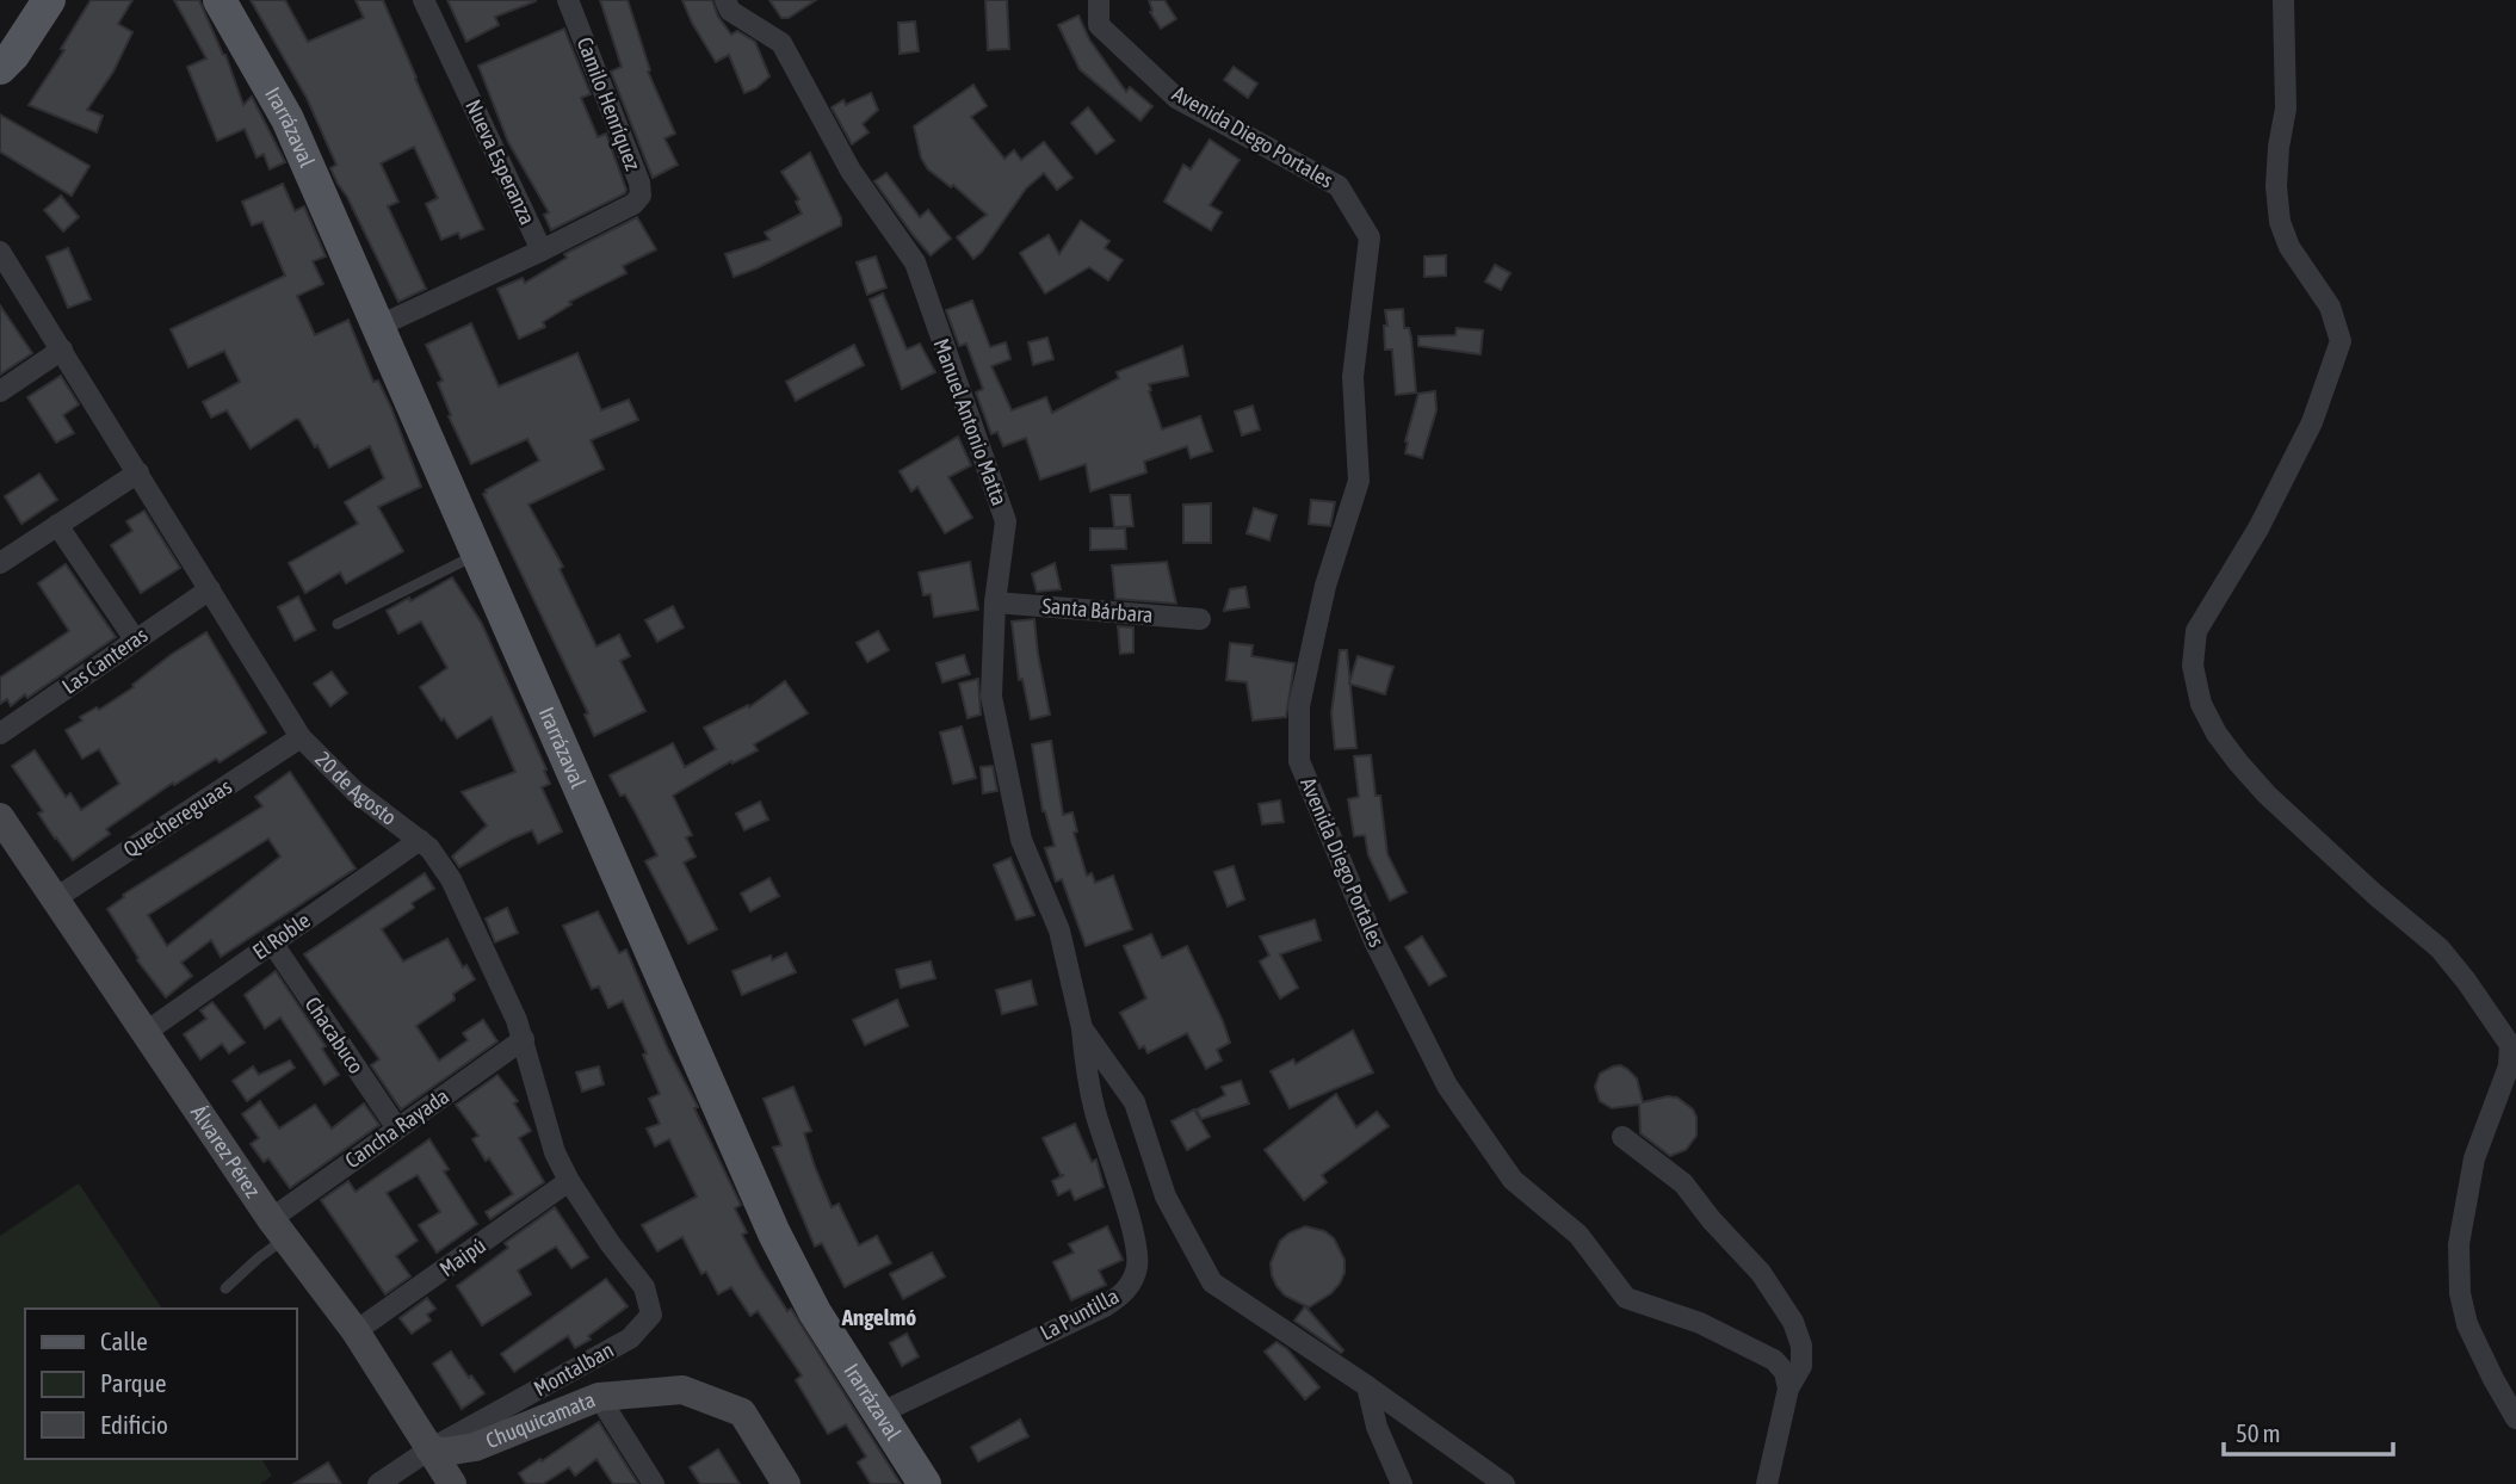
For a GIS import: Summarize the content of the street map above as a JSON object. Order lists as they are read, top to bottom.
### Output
{
  "streets": {
    "main road": ["Irarrázaval"],
    "street": [
      "Camilo Henríquez",
      "Avenida Diego Portales",
      "Nueva Esperanza",
      "Manuel Antonio Matta",
      "Santa Bárbara",
      "Las Canteras",
      "20 de Agosto",
      "Quechereguaas",
      "El Roble",
      "Chacabuco",
      "Cancha Rayada",
      "Álvarez Pérez",
      "Maipú",
      "La Puntilla",
      "Montalban",
      "Chuquicamata"
    ]
  },
  "crossings": [
    ["Camilo Henríquez", "Nueva Esperanza"],
    ["Irarrázaval", "Nueva Esperanza"],
    ["Irarrázaval", "La Puntilla"],
    ["Manuel Antonio Matta", "Santa Bárbara"],
    ["Manuel Antonio Matta", "La Puntilla"],
    ["Las Canteras", "20 de Agosto"],
    ["20 de Agosto", "Quechereguaas"],
    ["20 de Agosto", "El Roble"],
    ["20 de Agosto", "Cancha Rayada"],
    ["20 de Agosto", "Maipú"],
    ["20 de Agosto", "Montalban"],
    ["Quechereguaas", "Álvarez Pérez"],
    ["El Roble", "Chacabuco"],
    ["El Roble", "Álvarez Pérez"],
    ["Chacabuco", "Cancha Rayada"],
    ["Cancha Rayada", "Álvarez Pérez"],
    ["Álvarez Pérez", "Maipú"],
    ["Álvarez Pérez", "Montalban"],
    ["Álvarez Pérez", "Chuquicamata"],
    ["Montalban", "Chuquicamata"]
  ],
  "districts": ["Angelmó"],
  "legend": ["Calle", "Parque", "Edificio"],
  "scale_bar": "50 m"
}
